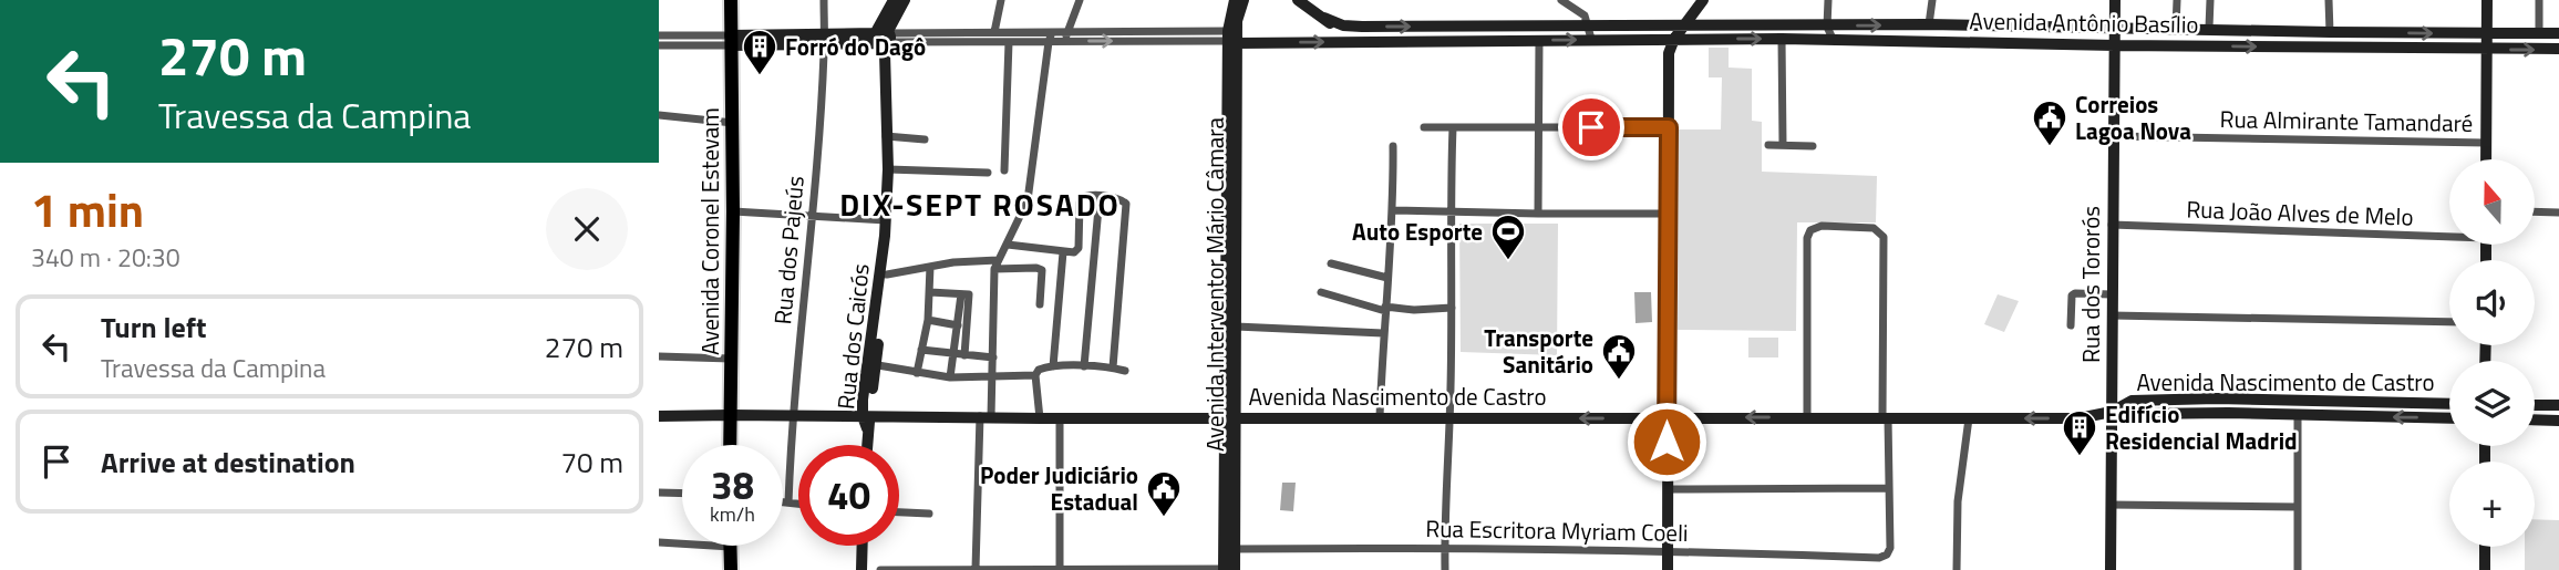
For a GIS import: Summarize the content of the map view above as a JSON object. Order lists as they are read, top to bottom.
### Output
{
  "streets": {
    "main road": [
      "Avenida Antônio Basílio",
      "Avenida Coronel Estevam",
      "Avenida Interventor Mário Câmara",
      "Rua dos Tororós",
      "Rua dos Caicós",
      "Avenida Nascimento de Castro"
    ],
    "street": [
      "Rua Almirante Tamandaré",
      "Rua João Alves de Melo",
      "Rua dos Pajeús",
      "Rua Escritora Myriam Coeli"
    ]
  },
  "crossings": [
    ["Avenida Antônio Basílio", "Avenida Coronel Estevam"],
    ["Avenida Antônio Basílio", "Rua dos Pajeús"],
    ["Avenida Antônio Basílio", "Avenida Interventor Mário Câmara"],
    ["Avenida Antônio Basílio", "Rua dos Tororós"],
    ["Avenida Antônio Basílio", "Rua dos Caicós"],
    ["Rua Almirante Tamandaré", "Rua dos Tororós"],
    ["Rua João Alves de Melo", "Rua dos Tororós"],
    ["Avenida Coronel Estevam", "Avenida Nascimento de Castro"],
    ["Rua dos Pajeús", "Avenida Nascimento de Castro"],
    ["Avenida Interventor Mário Câmara", "Avenida Nascimento de Castro"],
    ["Avenida Interventor Mário Câmara", "Rua Escritora Myriam Coeli"],
    ["Rua dos Tororós", "Avenida Nascimento de Castro"],
    ["Rua dos Caicós", "Avenida Nascimento de Castro"]
  ],
  "one_way": ["Avenida Antônio Basílio"],
  "districts": ["DIX-SEPT ROSADO"],
  "places": {
    "building": ["Forró do Dagô", "Edifício Residencial Madrid"],
    "public building": ["Correios Lagoa Nova", "Transporte Sanitário", "Poder Judiciário Estadual"],
    "sports": ["Auto Esporte"]
  },
  "north": "top",
  "page": {
    "turn": ["270 m", "Travessa da Campina"],
    "map_buttons": "+",
    "heading": ["1 min", "340 m · 20:30"],
    "list": [
      {
        "name": "Turn left",
        "note": "Travessa da Campina",
        "value": "270 m"
      },
      {
        "name": "Arrive at destination",
        "value": "70 m"
      }
    ],
    "speed": "38 km/h",
    "limit": "40"
  }
}
